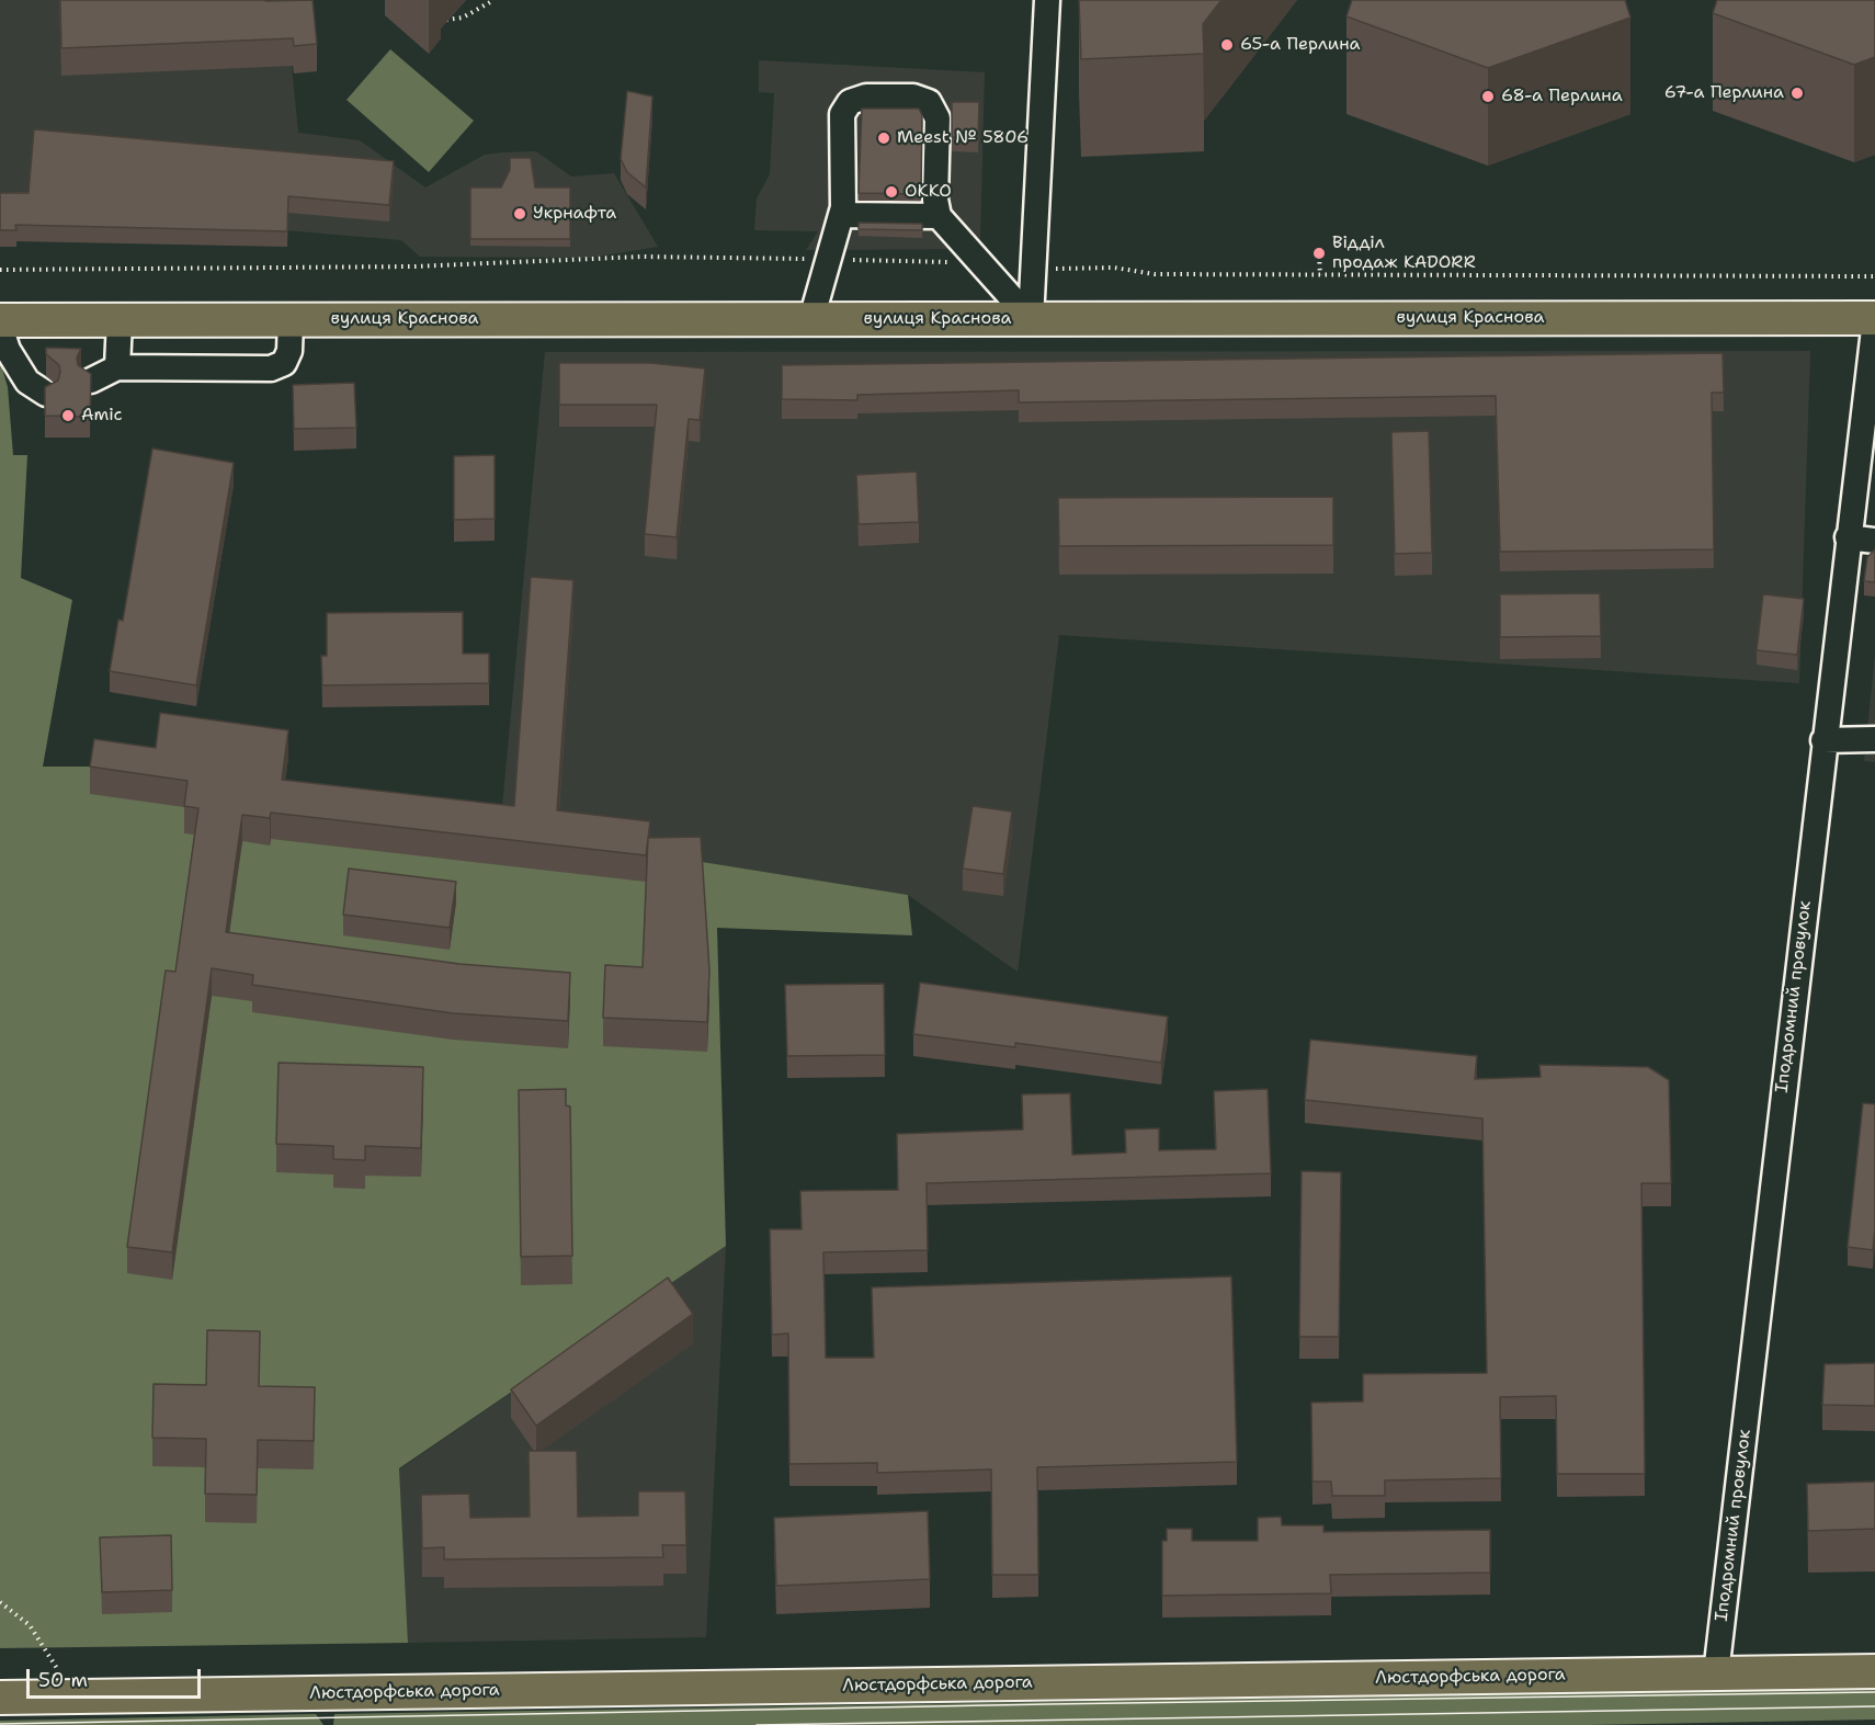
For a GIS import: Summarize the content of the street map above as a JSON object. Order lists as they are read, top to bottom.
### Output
{
  "streets": {
    "main road": ["вулиця Краснова", "Люстдорфська дорога"],
    "street": ["Іподромний провулок"]
  },
  "crossings": [
    ["вулиця Краснова", "Іподромний провулок"],
    ["Іподромний провулок", "Люстдорфська дорога"]
  ],
  "places": [
    "65-а Перлина",
    "67-а Перлина",
    "68-а Перлина",
    "Meest № 5806",
    "ОККО",
    "Укрнафта",
    "Відділ продаж KADORR",
    "Amic"
  ],
  "scale_bar": "50 m"
}
